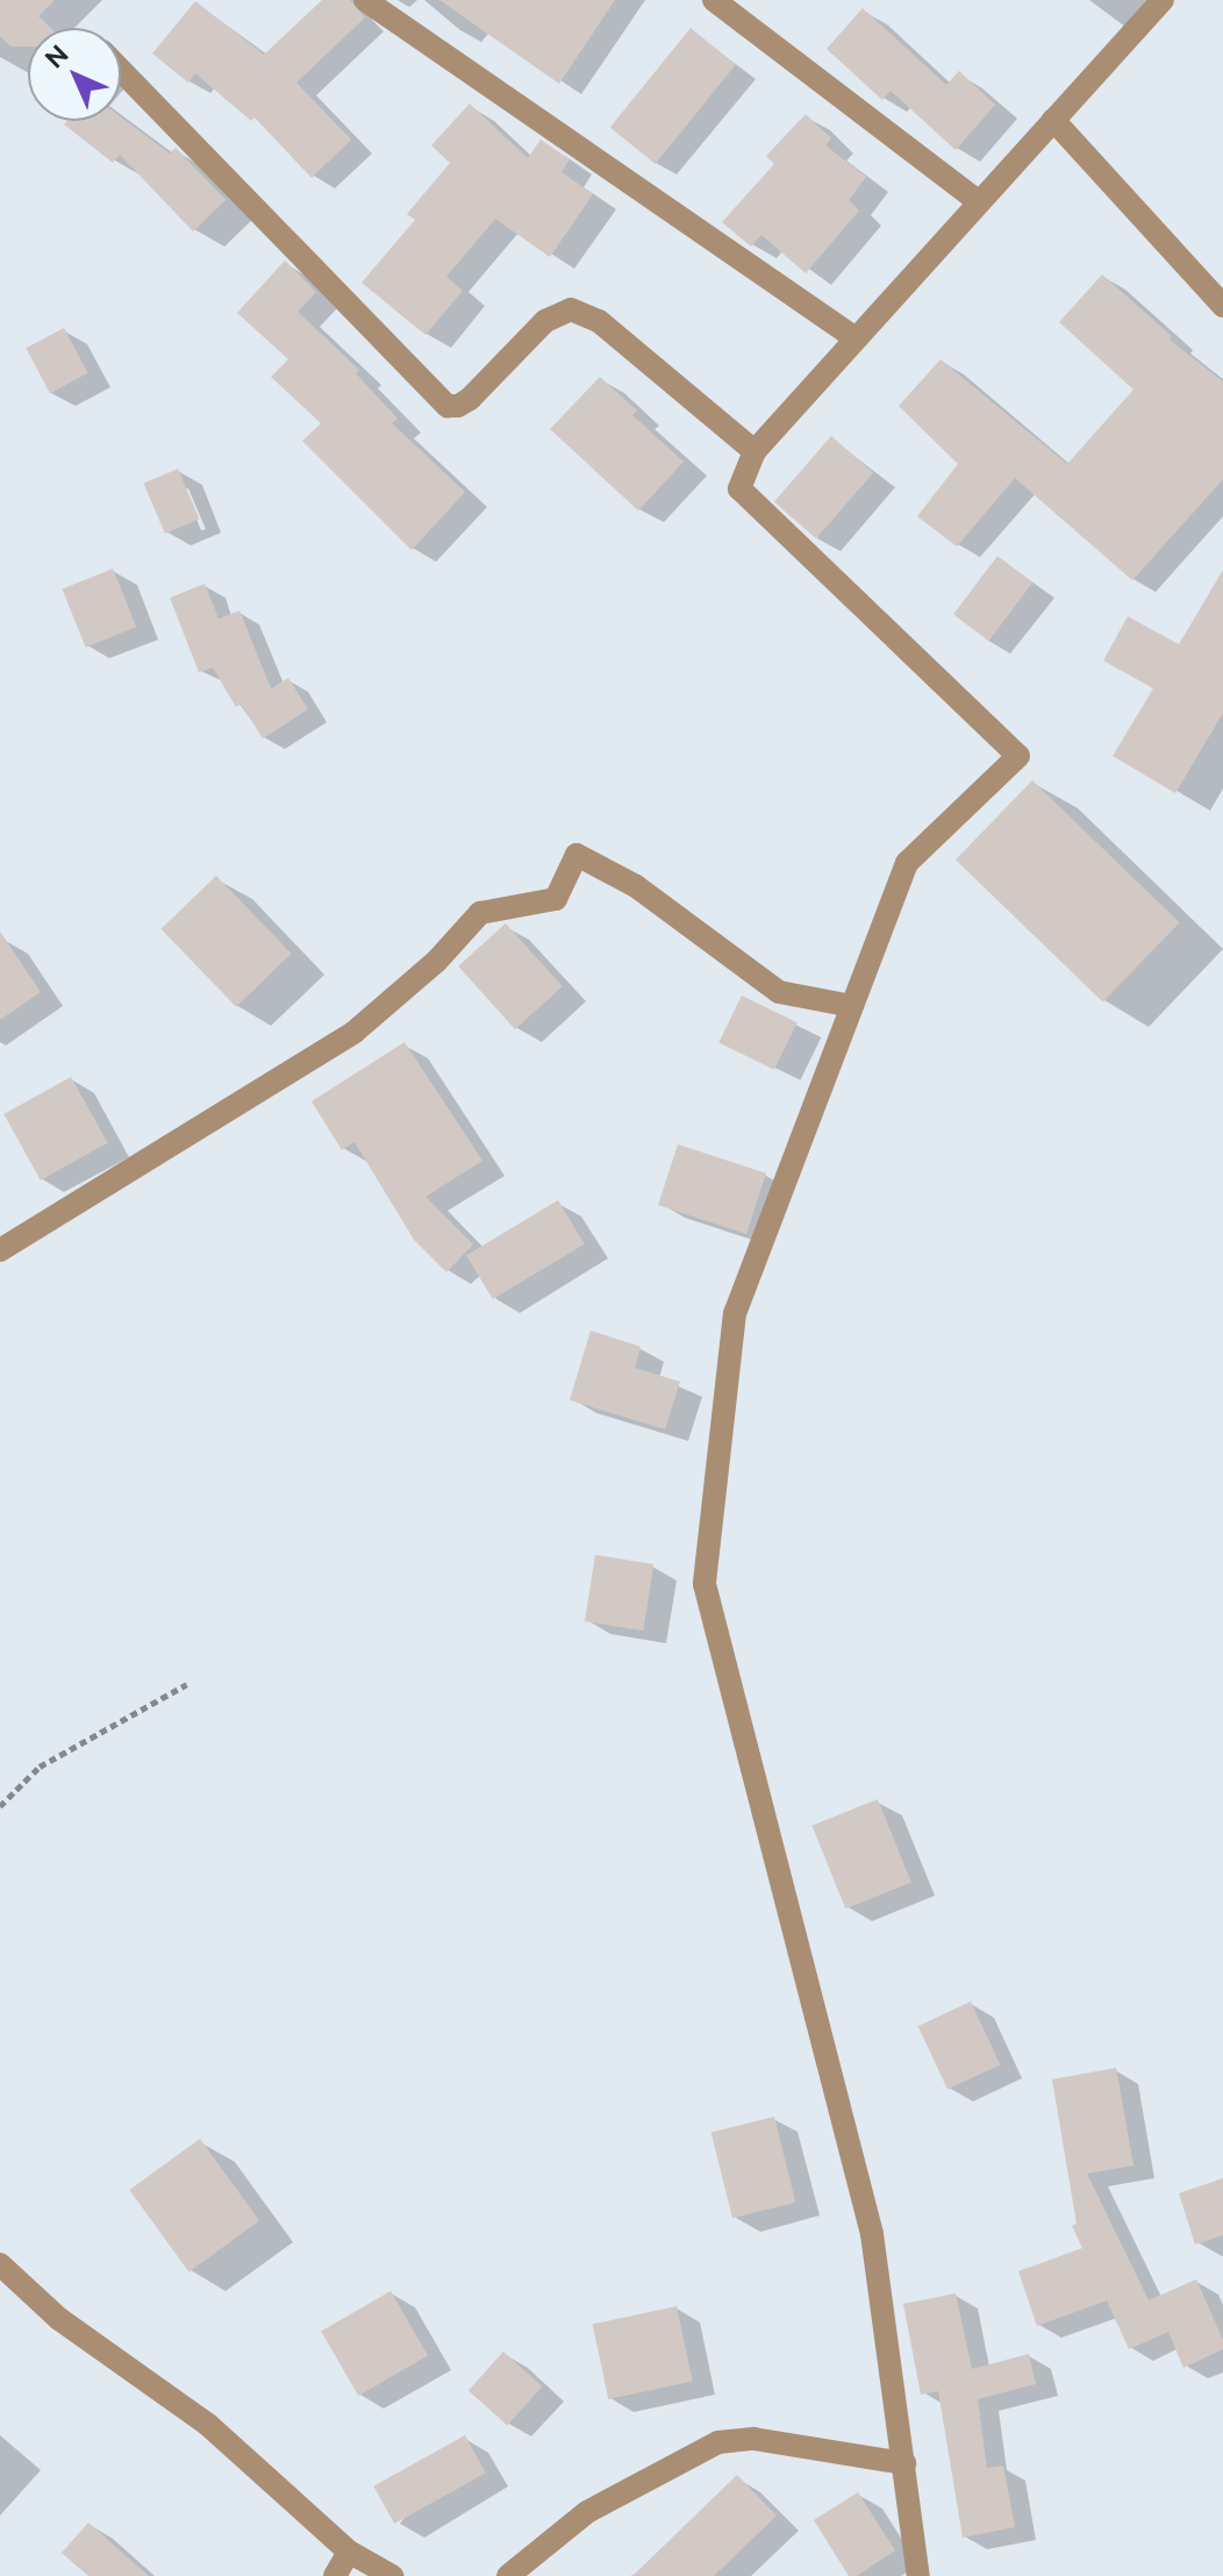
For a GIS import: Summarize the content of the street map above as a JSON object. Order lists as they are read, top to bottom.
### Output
{
  "north": "top left"
}
